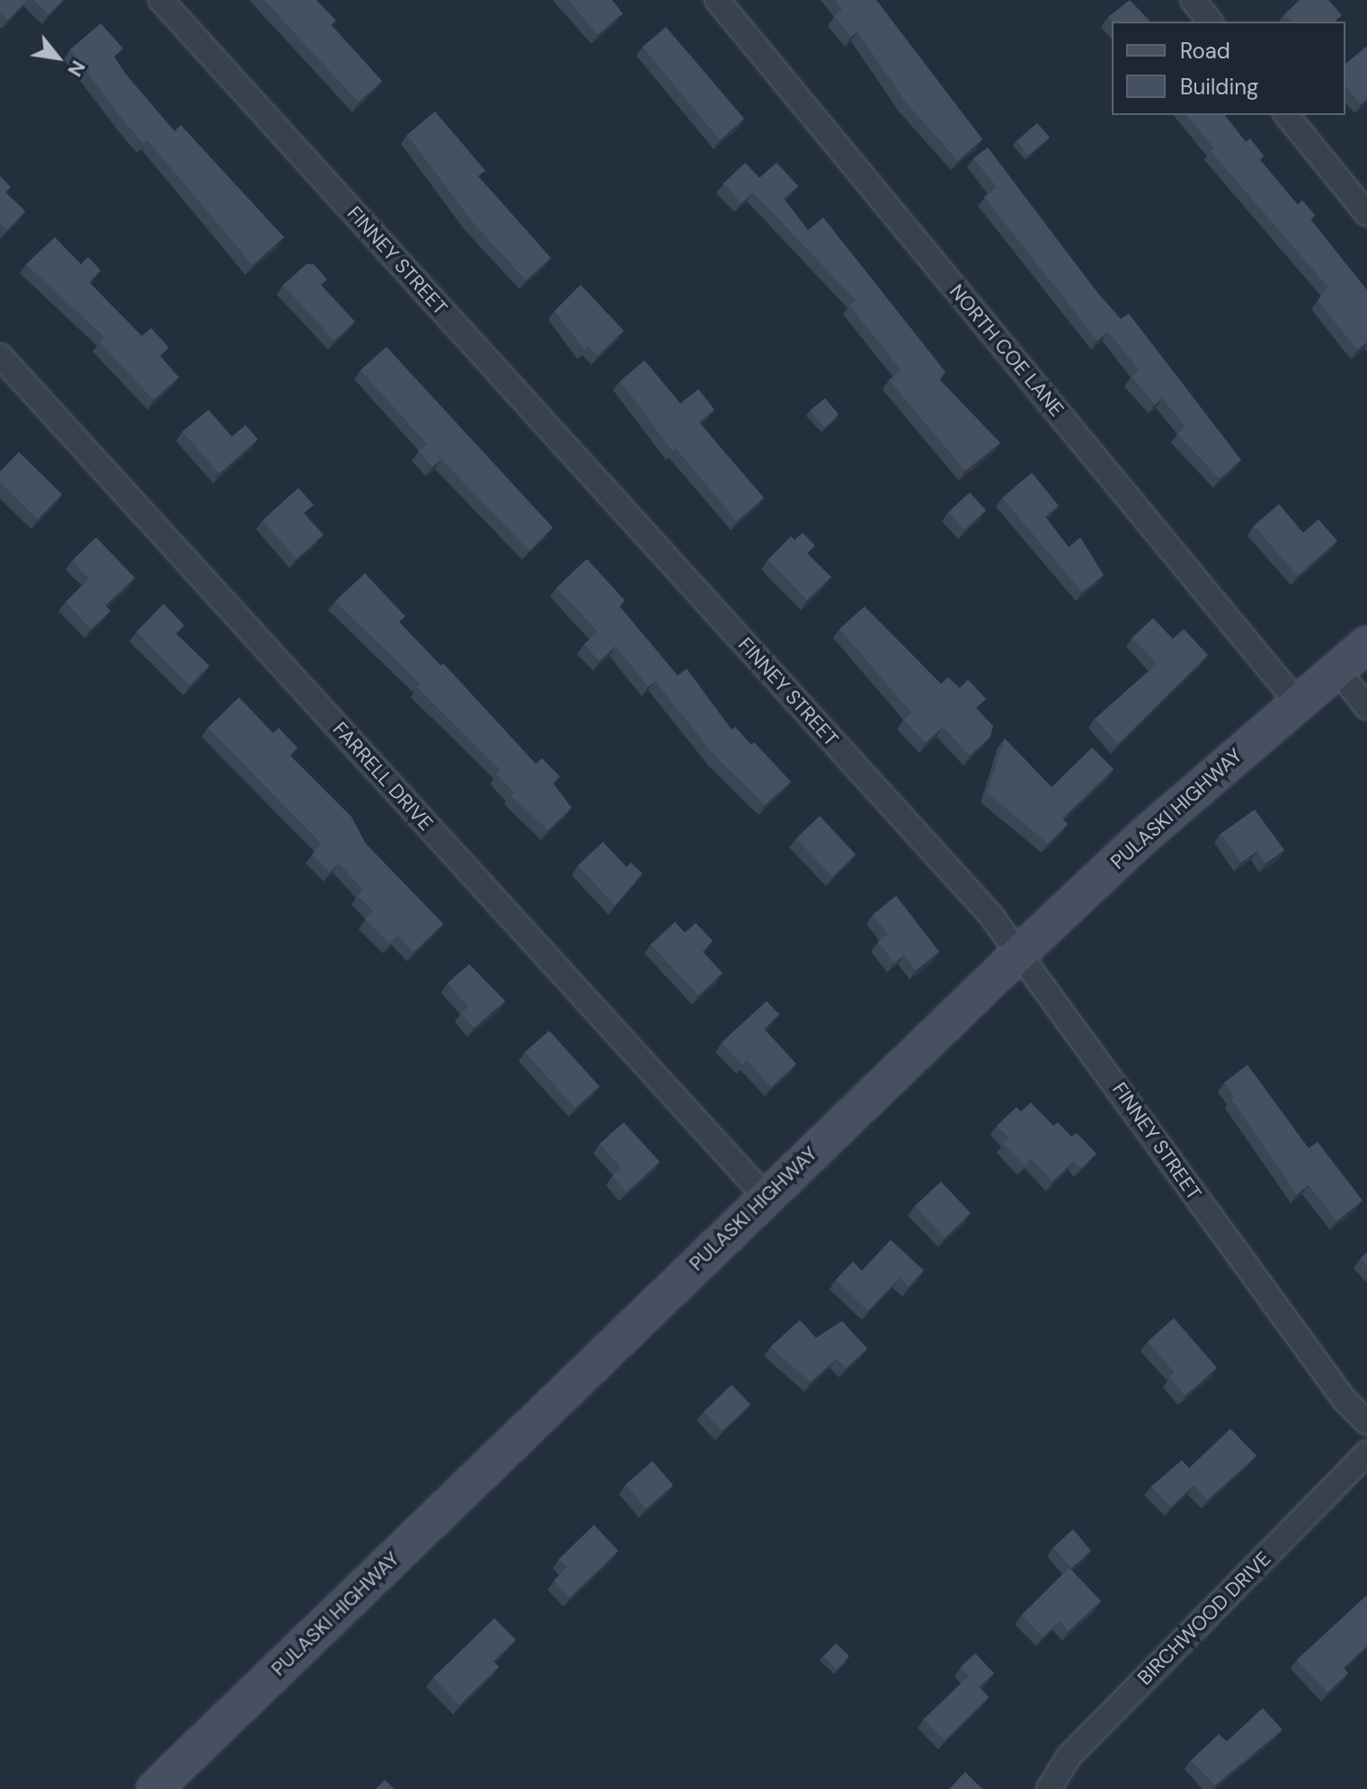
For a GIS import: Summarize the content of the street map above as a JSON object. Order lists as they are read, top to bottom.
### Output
{
  "streets": {
    "main road": ["PULASKI HIGHWAY"],
    "street": [
      "FINNEY STREET",
      "NORTH COE LANE",
      "FARRELL DRIVE",
      "BIRCHWOOD DRIVE"
    ]
  },
  "crossings": [
    ["FINNEY STREET", "PULASKI HIGHWAY"],
    ["NORTH COE LANE", "PULASKI HIGHWAY"],
    ["FARRELL DRIVE", "PULASKI HIGHWAY"]
  ],
  "legend": ["Road", "Building"],
  "north": "bottom right"
}
